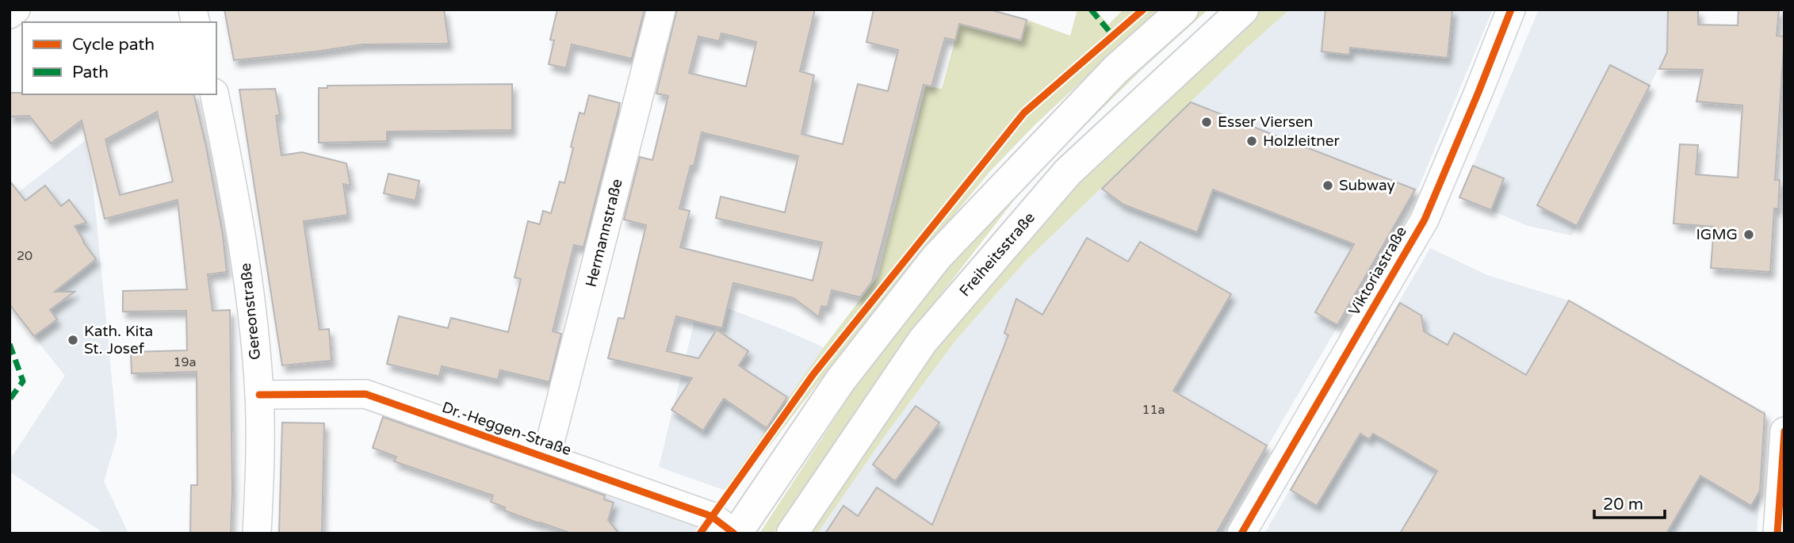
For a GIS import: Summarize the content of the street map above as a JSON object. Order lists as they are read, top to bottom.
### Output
{
  "streets": {
    "main road": ["Freiheitsstraße"],
    "street": [
      "Hermannstraße",
      "Viktoriastraße",
      "Gereonstraße",
      "Dr.-Heggen-Straße"
    ]
  },
  "crossings": [
    ["Hermannstraße", "Dr.-Heggen-Straße"],
    ["Gereonstraße", "Dr.-Heggen-Straße"]
  ],
  "places": [
    "Esser Viersen",
    "Holzleitner",
    "Subway",
    "IGMG",
    "Kath. Kita St. Josef"
  ],
  "house_numbers": ["20", "19a", "11a"],
  "legend": ["Cycle path", "Path"],
  "scale_bar": "20 m"
}
